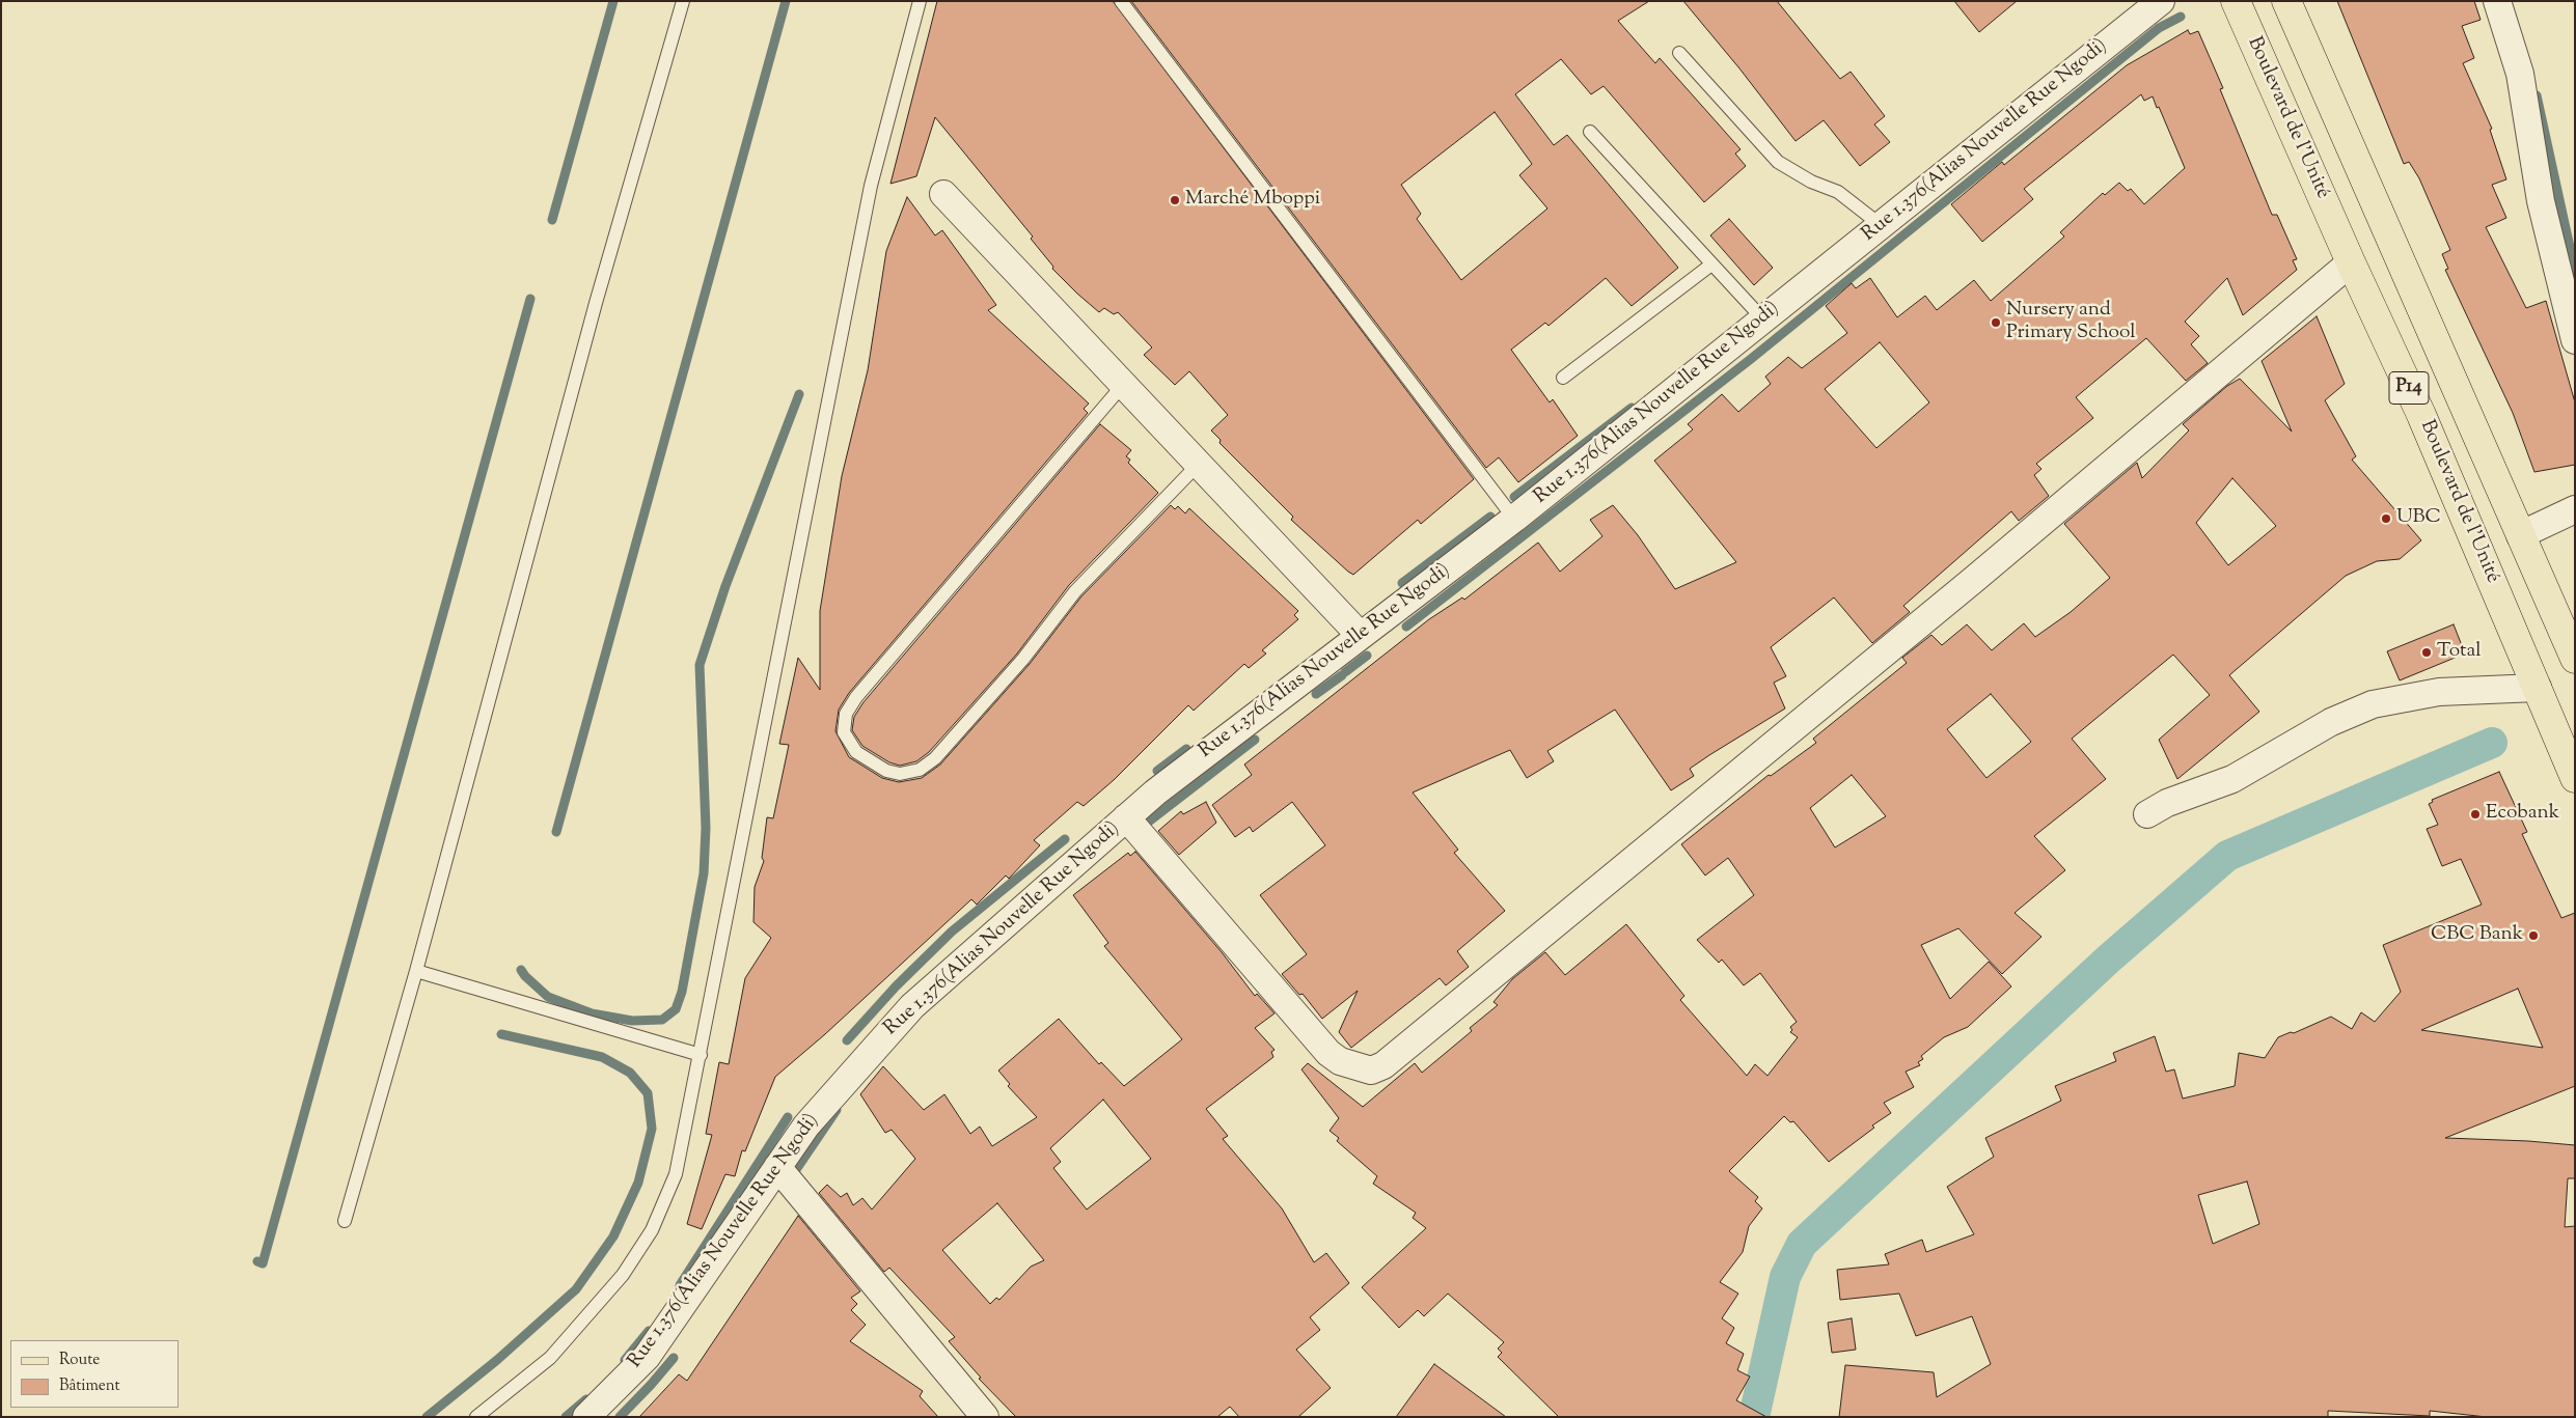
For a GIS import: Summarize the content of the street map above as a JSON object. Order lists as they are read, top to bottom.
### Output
{
  "streets": {
    "main road": ["Boulevard de l'Unité", "P14"],
    "street": ["Rue 1.376(Alias Nouvelle Rue Ngodi)"]
  },
  "places": [
    "Marché Mboppi",
    "Nursery and Primary School",
    "UBC",
    "Total",
    "Ecobank",
    "CBC Bank"
  ],
  "legend": ["Route", "Bâtiment"]
}
